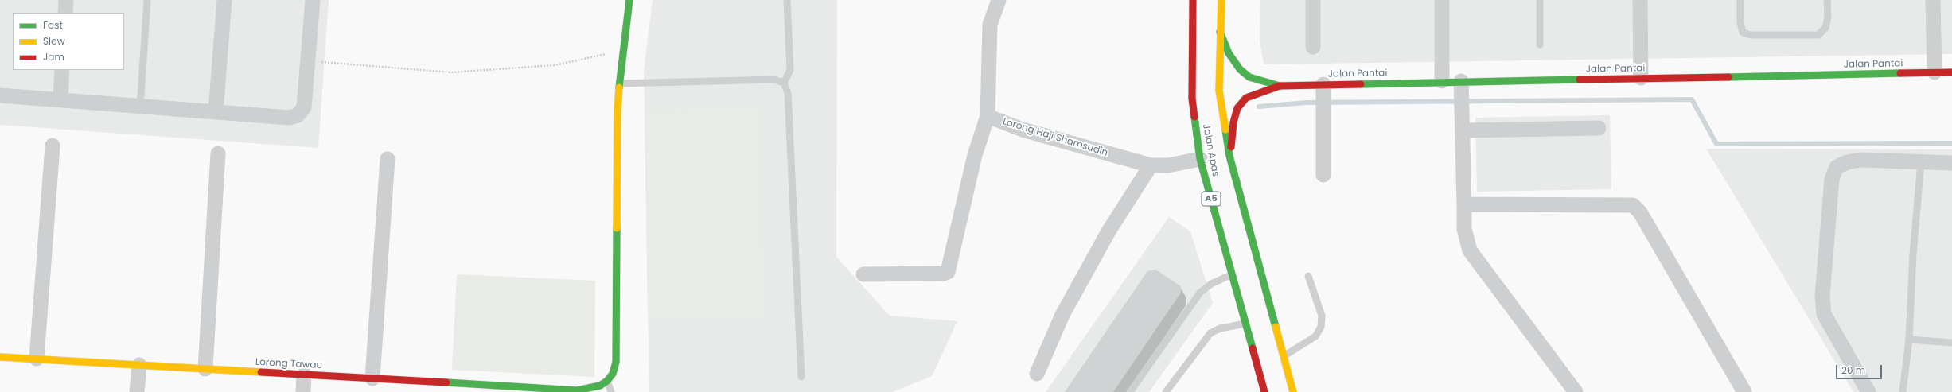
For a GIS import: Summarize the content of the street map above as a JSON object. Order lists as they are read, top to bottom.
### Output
{
  "streets": {
    "main road": [
      "Jalan Pantai",
      "Jalan Apas",
      "A5",
      "Lorong Tawau"
    ],
    "street": ["Lorong Haji Shamsudin"]
  },
  "crossings": [
    ["Lorong Haji Shamsudin", "Jalan Apas"]
  ],
  "legend": ["Fast", "Slow", "Jam"],
  "scale_bar": "20 m"
}
